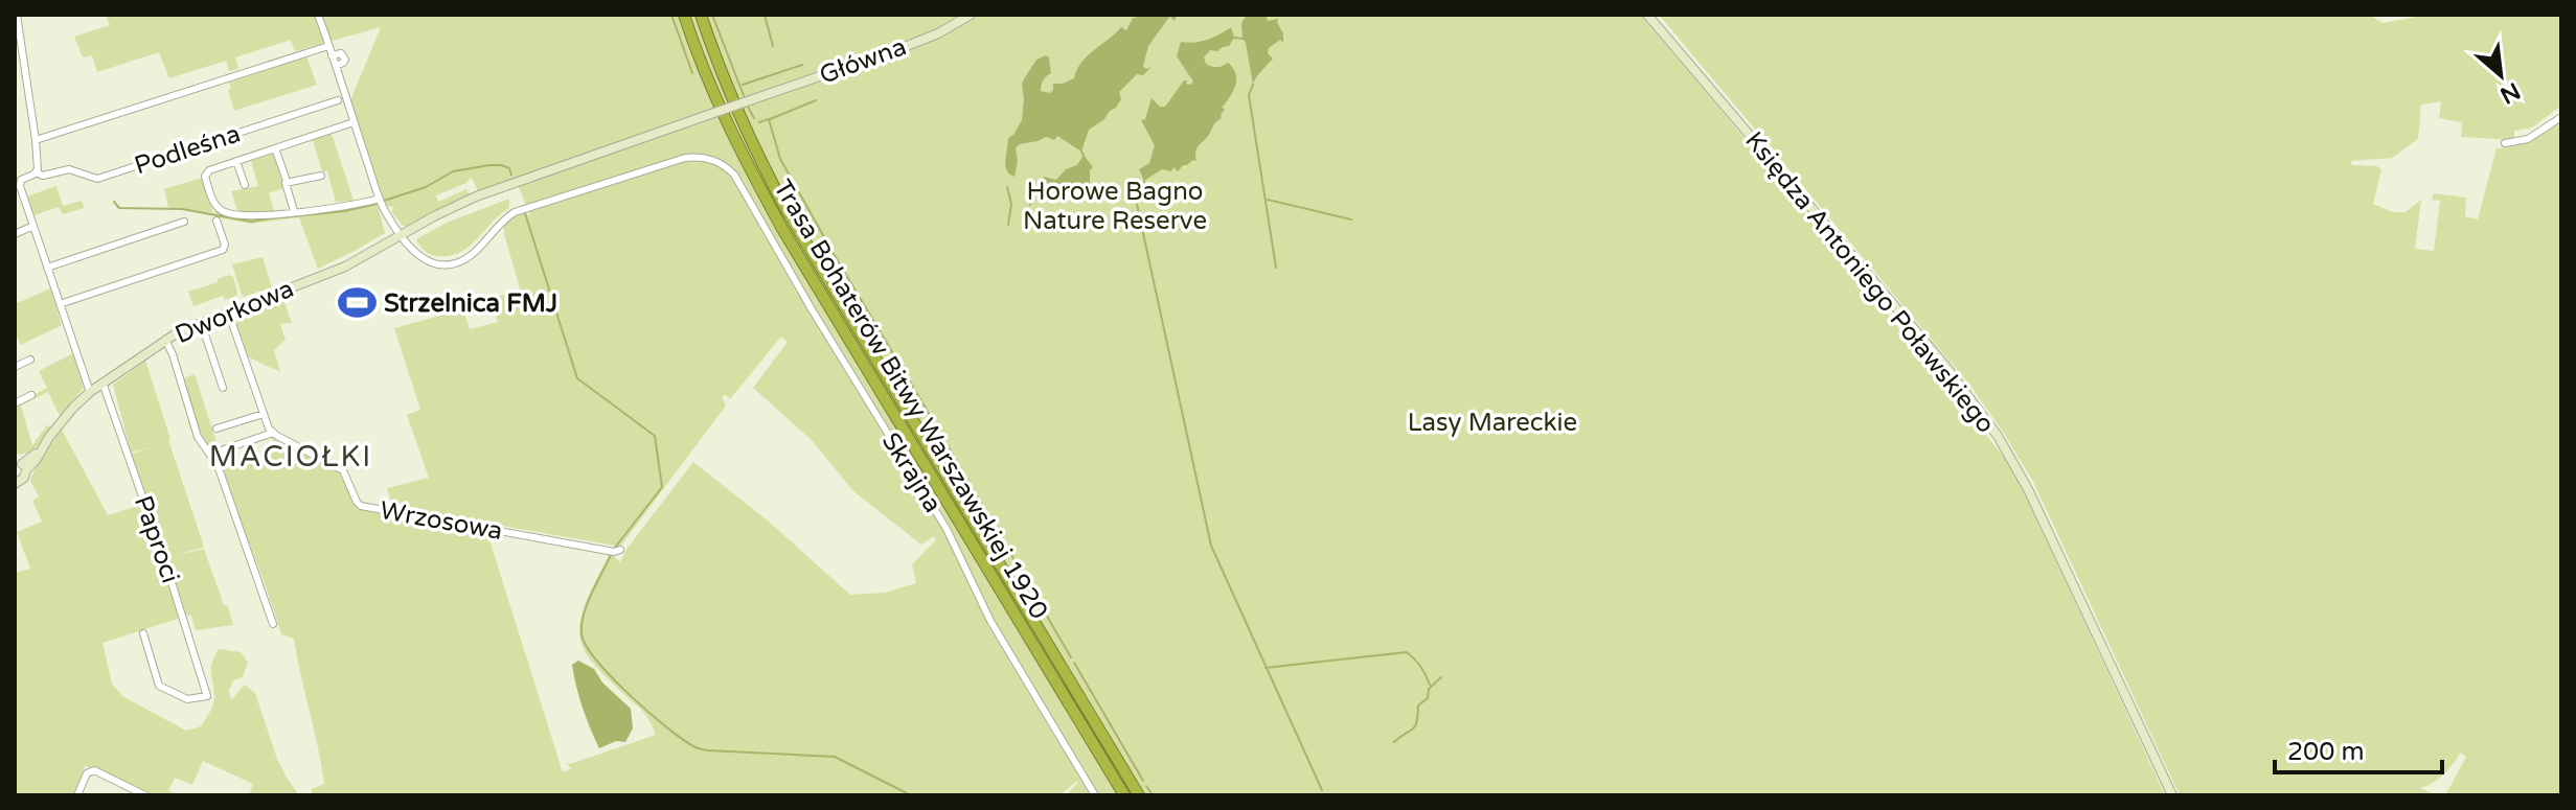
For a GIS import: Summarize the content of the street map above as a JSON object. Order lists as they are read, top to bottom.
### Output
{
  "streets": {
    "highway": ["Trasa Bohaterów Bitwy Warszawskiej 1920"],
    "street": [
      "Główna",
      "Podleśna",
      "Księdza Antoniego Poławskiego",
      "Dworkowa",
      "Skrajna",
      "Wrzosowa",
      "Paproci"
    ]
  },
  "crossings": [
    ["Główna", "Dworkowa"],
    ["Dworkowa", "Skrajna"],
    ["Dworkowa", "Paproci"]
  ],
  "districts": ["MACIOŁKI"],
  "parks": ["Horowe Bagno Nature Reserve", "Lasy Mareckie"],
  "places": {
    "sports": ["Strzelnica FMJ"]
  },
  "scale_bar": "200 m",
  "north": "bottom right"
}
